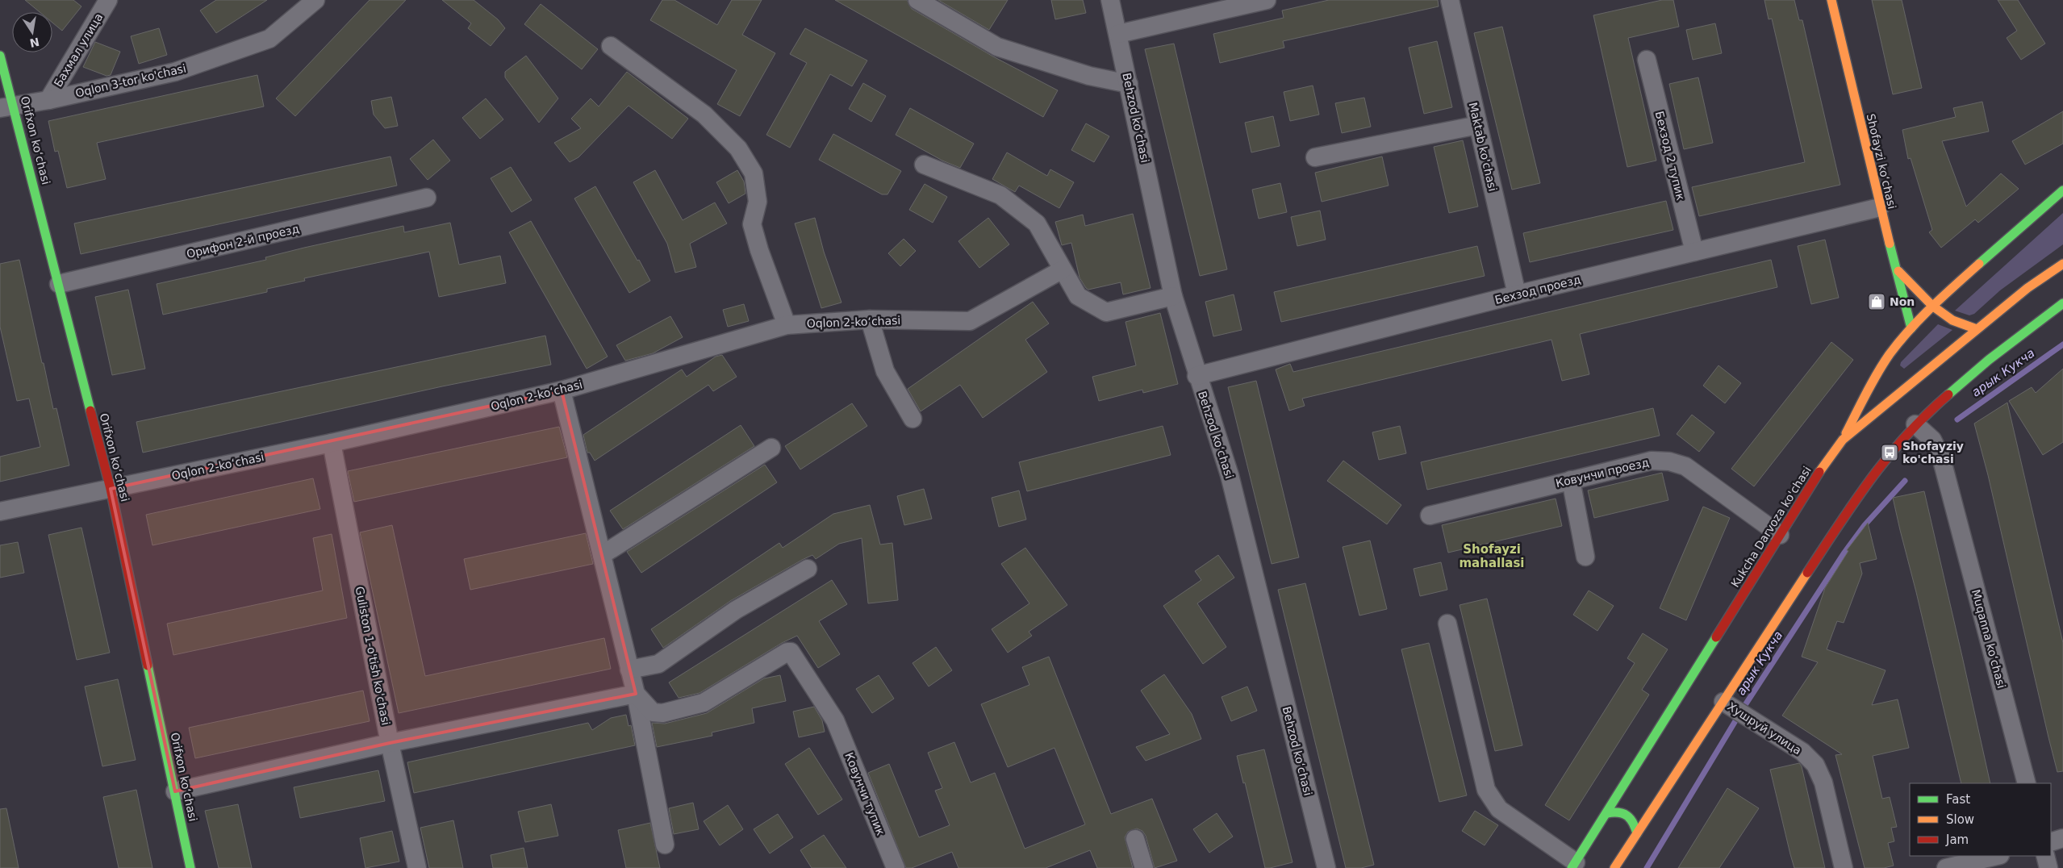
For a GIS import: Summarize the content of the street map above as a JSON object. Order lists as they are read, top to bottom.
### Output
{
  "streets": {
    "main road": ["Orifxon koʻchasi", "Shofayzi koʻchasi", "Kukcha Darvoza ko'chasi"],
    "street": [
      "Бахмал улица",
      "Oqlon 3-tor ko'chasi",
      "Behzod ko‘chasi",
      "Maktab ko'chasi",
      "Бехзод 2 тупик",
      "Орифон 2-й проезд",
      "Бехзод проезд",
      "Oqlon 2-ko‘chasi",
      "Ковунчи проезд",
      "Muqanna koʻchasi",
      "Guliston 1-o'tish ko'chasi",
      "Хушруй улица",
      "Ковунчи тупик"
    ]
  },
  "crossings": [
    ["Бахмал улица", "Oqlon 3-tor ko'chasi"],
    ["Oqlon 3-tor ko'chasi", "Orifxon koʻchasi"],
    ["Behzod ko‘chasi", "Бехзод проезд"],
    ["Orifxon koʻchasi", "Орифон 2-й проезд"],
    ["Orifxon koʻchasi", "Oqlon 2-ko‘chasi"],
    ["Maktab ko'chasi", "Бехзод проезд"],
    ["Бехзод 2 тупик", "Бехзод проезд"],
    ["Shofayzi koʻchasi", "Бехзод проезд"],
    ["Oqlon 2-ko‘chasi", "Guliston 1-o'tish ko'chasi"],
    ["Ковунчи проезд", "Kukcha Darvoza ko'chasi"]
  ],
  "districts": ["Shofayzi mahallasi"],
  "water": ["арык Кукча"],
  "places": {
    "shop": ["Non"],
    "bus stop": ["Shofayziy ko'chasi"]
  },
  "legend": ["Fast", "Slow", "Jam"],
  "north": "bottom"
}
